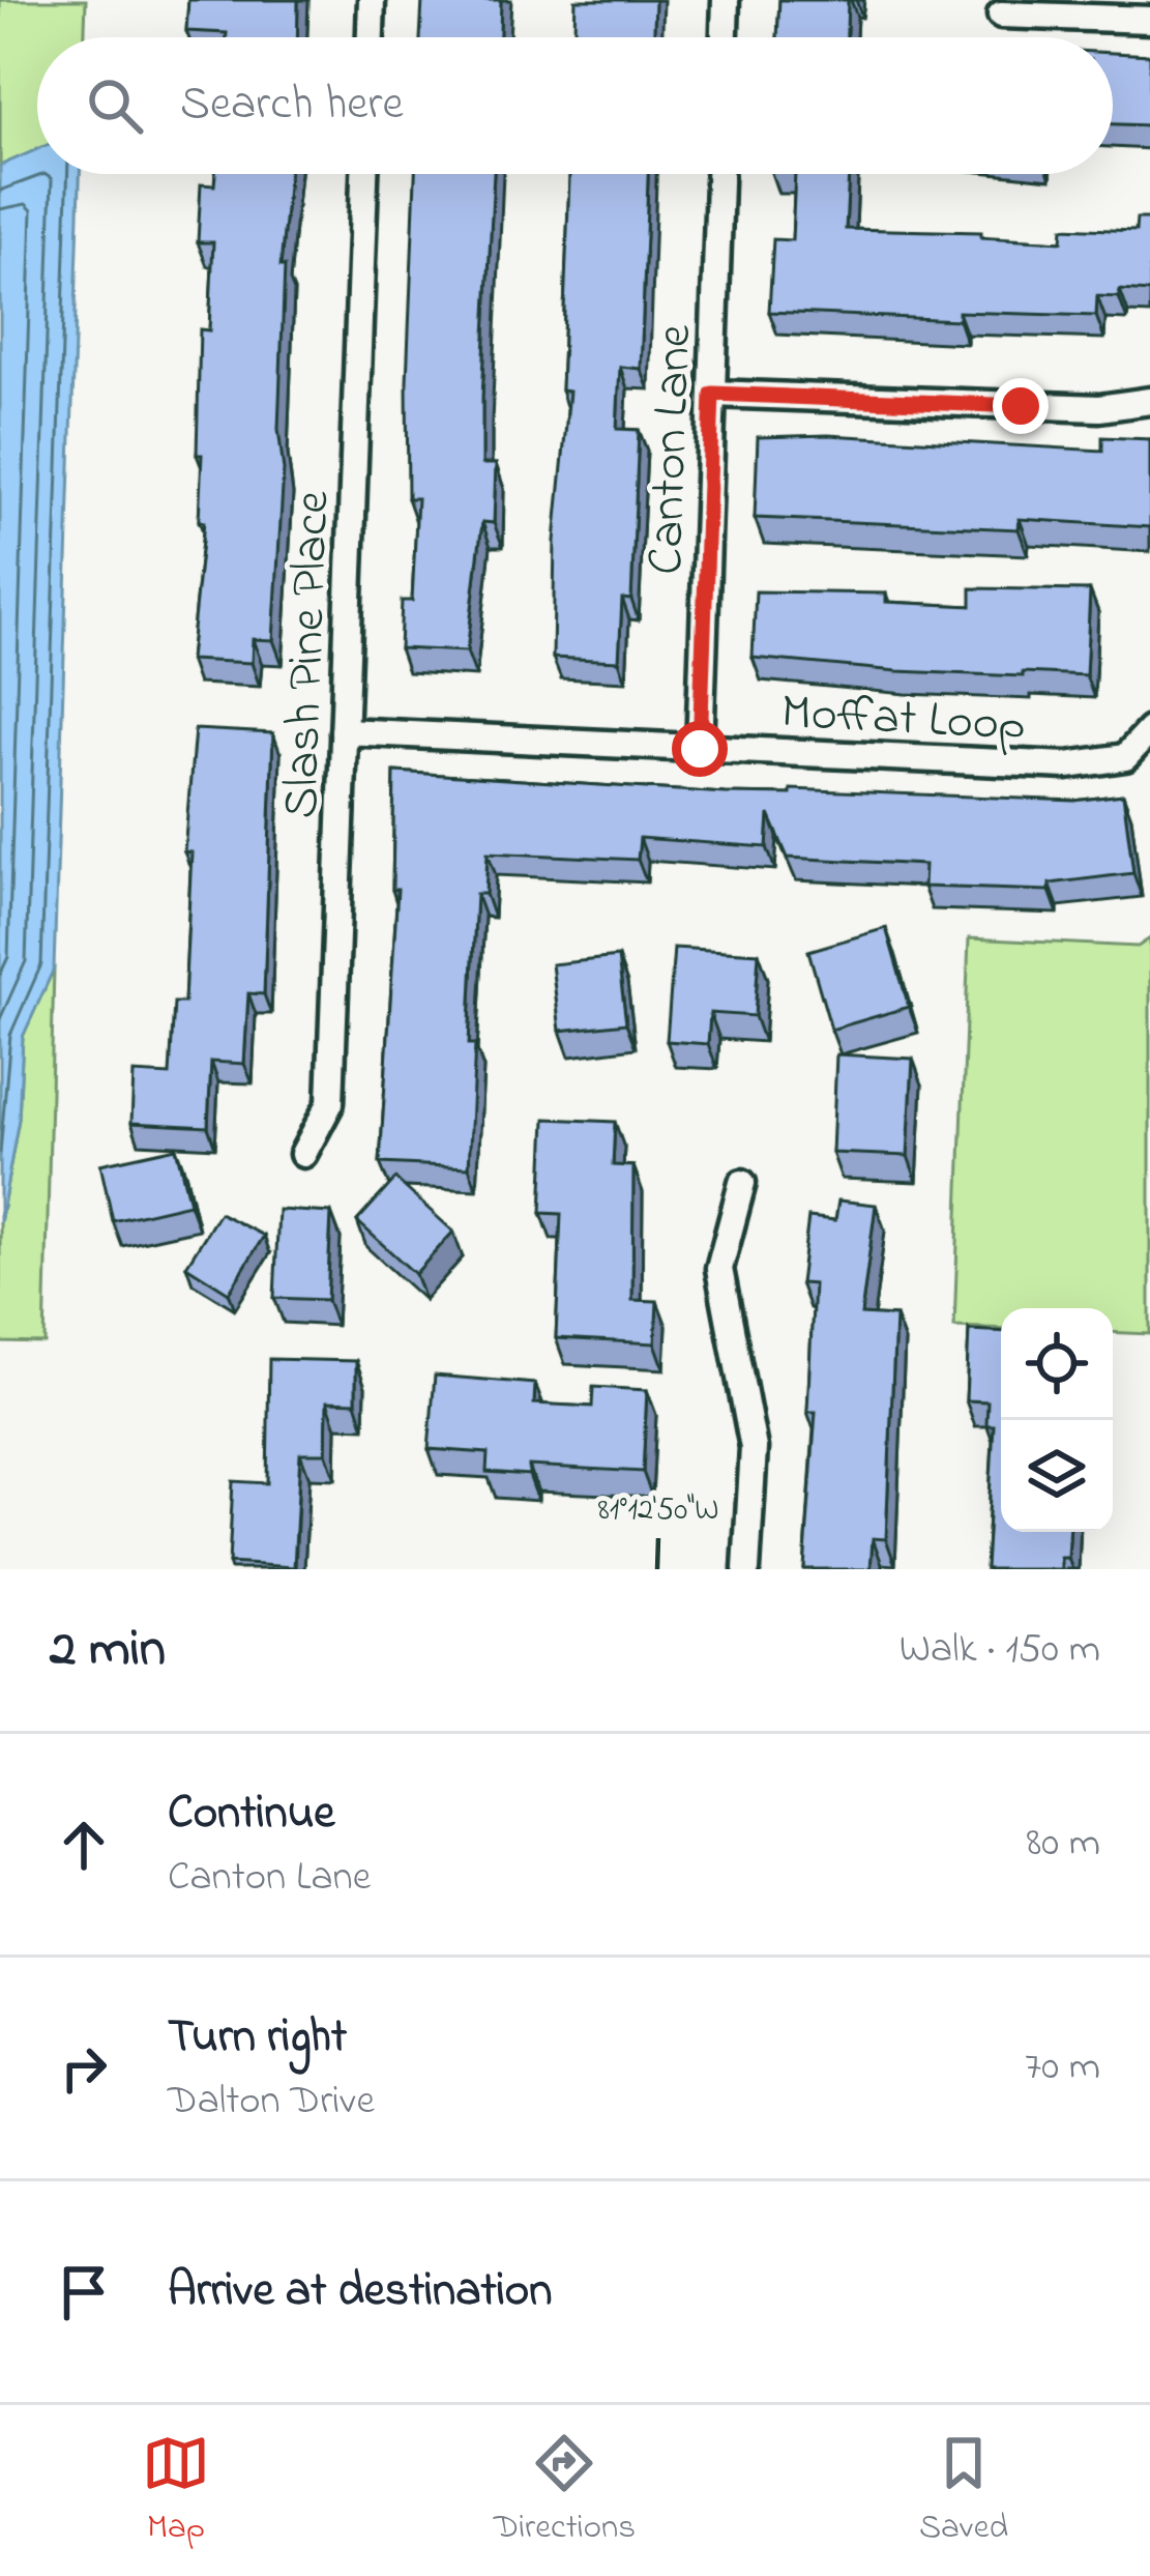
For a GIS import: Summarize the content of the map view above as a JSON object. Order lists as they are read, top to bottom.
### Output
{
  "streets": {
    "street": ["Canton Lane", "Slash Pine Place", "Moffat Loop"]
  },
  "crossings": [
    ["Canton Lane", "Moffat Loop"],
    ["Slash Pine Place", "Moffat Loop"]
  ],
  "page": {
    "search": "Search here",
    "heading": ["2 min", "Walk · 150 m"],
    "list": [
      ["Continue", "Canton Lane", "80 m"],
      ["Turn right", "Dalton Drive", "70 m"],
      "Arrive at destination"
    ],
    "nav": ["Map", "Directions", "Saved"]
  },
  "coordinates": ["81°12'50\"W"]
}
